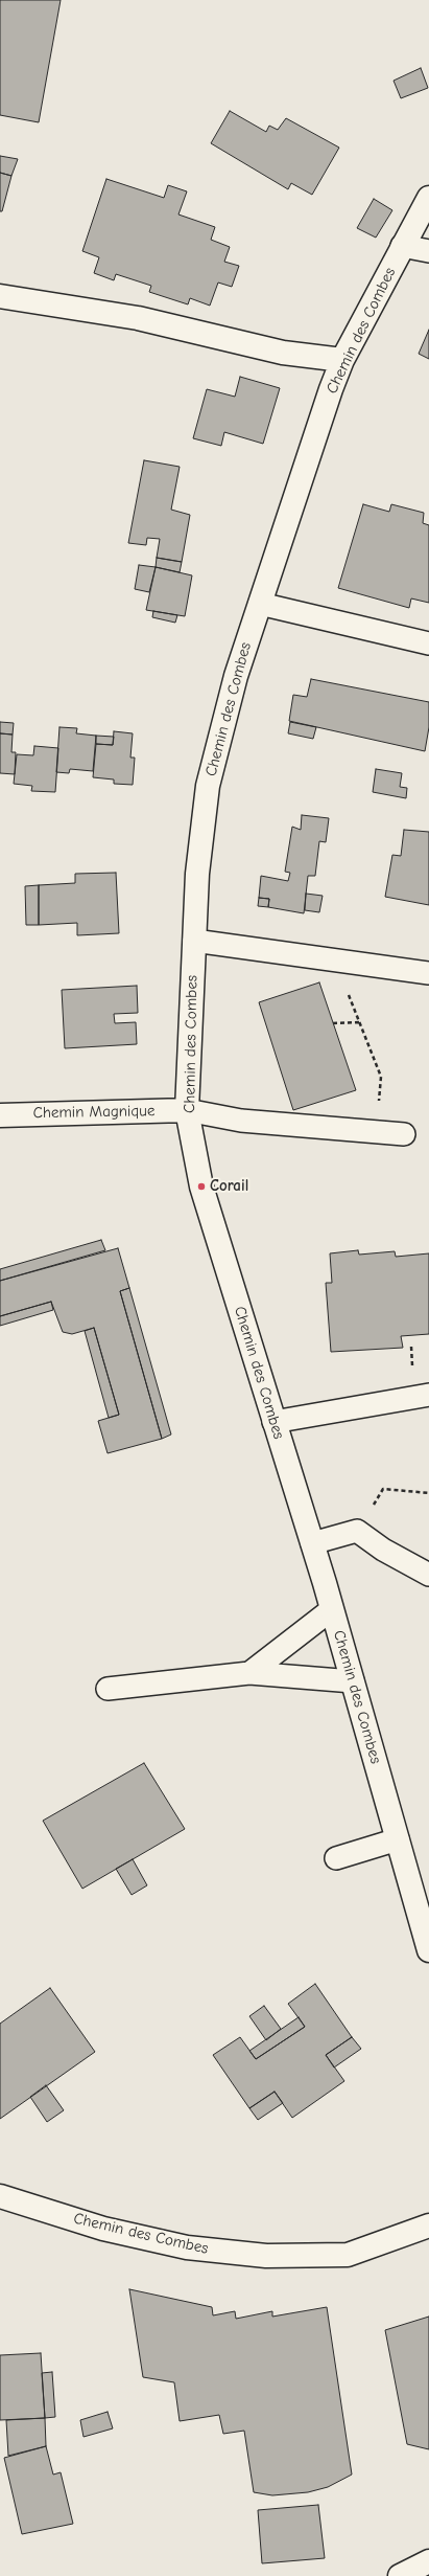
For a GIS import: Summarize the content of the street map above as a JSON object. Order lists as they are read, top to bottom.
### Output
{
  "streets": {
    "street": ["Chemin des Combes", "Chemin Magnique"]
  },
  "crossings": [
    ["Chemin des Combes", "Chemin Magnique"]
  ],
  "places": ["Corail"]
}
